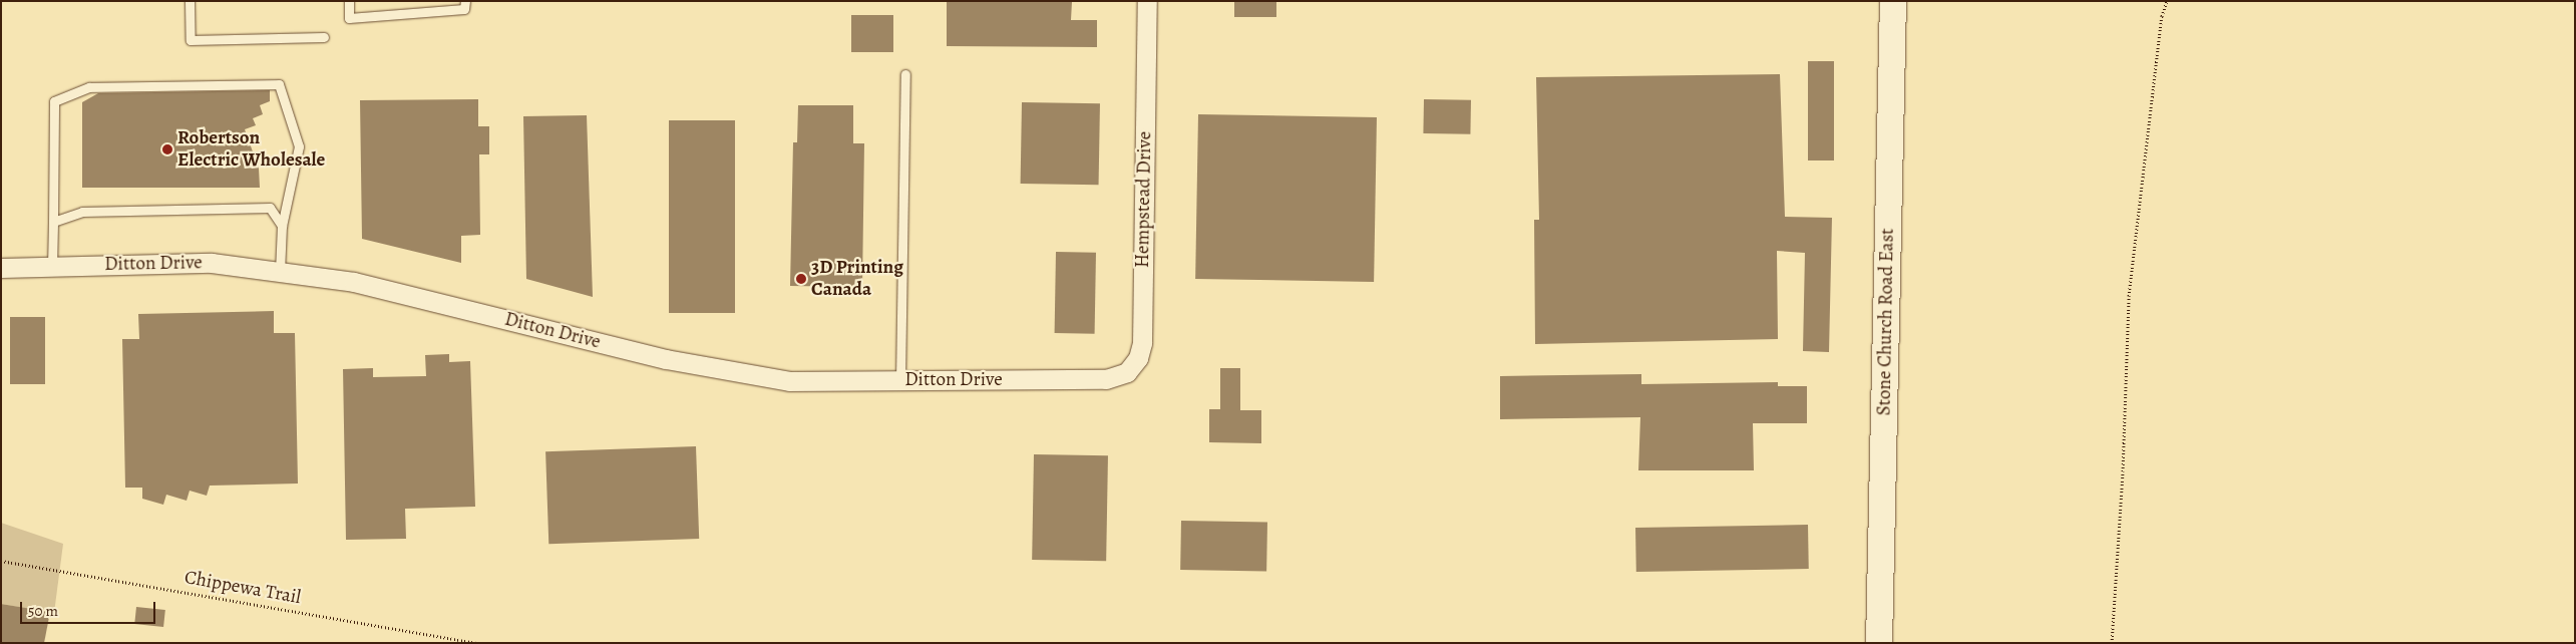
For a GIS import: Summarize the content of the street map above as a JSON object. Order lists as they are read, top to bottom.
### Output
{
  "streets": {
    "main road": ["Stone Church Road East"],
    "street": ["Hempstead Drive", "Ditton Drive"],
    "path": ["Chippewa Trail"]
  },
  "crossings": [
    ["Hempstead Drive", "Ditton Drive"]
  ],
  "places": ["Robertson Electric Wholesale", "3D Printing Canada"],
  "scale_bar": "50 m"
}
